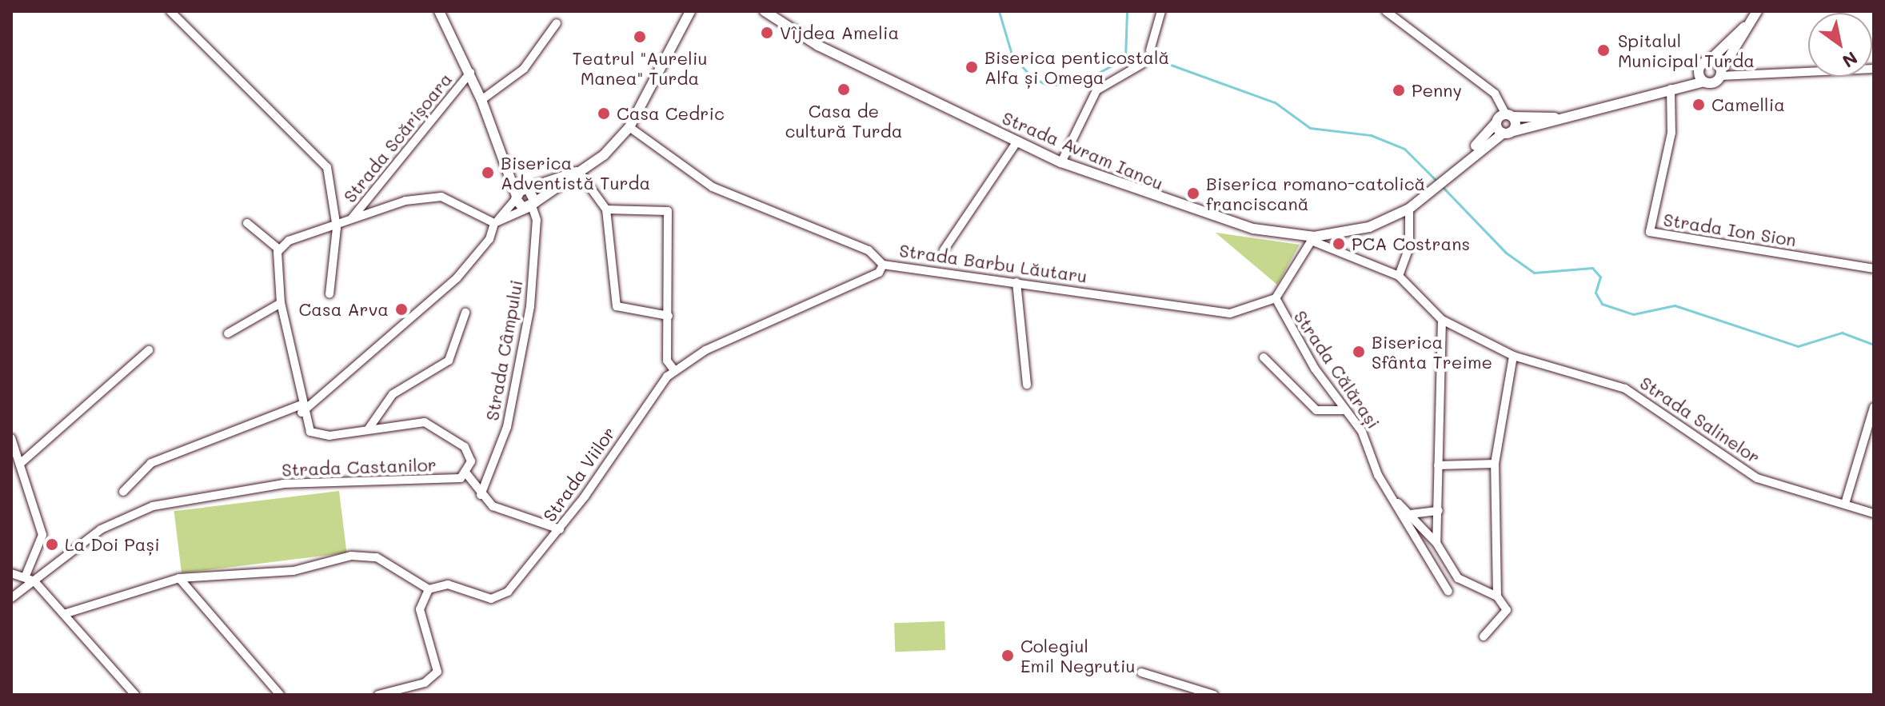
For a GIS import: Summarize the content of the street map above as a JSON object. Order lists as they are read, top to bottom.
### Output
{
  "streets": {
    "main road": ["Strada Avram Iancu"],
    "street": [
      "Strada Scărișoara",
      "Strada Ion Sion",
      "Strada Barbu Lăutaru",
      "Strada Câmpului",
      "Strada Călărași",
      "Strada Salinelor",
      "Strada Castanilor",
      "Strada Viilor"
    ]
  },
  "crossings": [
    ["Strada Avram Iancu", "Strada Salinelor"],
    ["Strada Barbu Lăutaru", "Strada Călărași"],
    ["Strada Barbu Lăutaru", "Strada Viilor"]
  ],
  "places": [
    "Vîjdea Amelia",
    "Teatrul \"Aureliu Manea\" Turda",
    "Spitalul Municipal Turda",
    "Biserica penticostală Alfa și Omega",
    "Casa de cultură Turda",
    "Penny",
    "Camellia",
    "Casa Cedric",
    "Biserica Adventistă Turda",
    "Biserica romano-catolică franciscană",
    "PCA Costrans",
    "Casa Arva",
    "Biserica Sfânta Treime",
    "La Doi Pași",
    "Colegiul Emil Negrutiu"
  ],
  "north": "bottom right"
}
